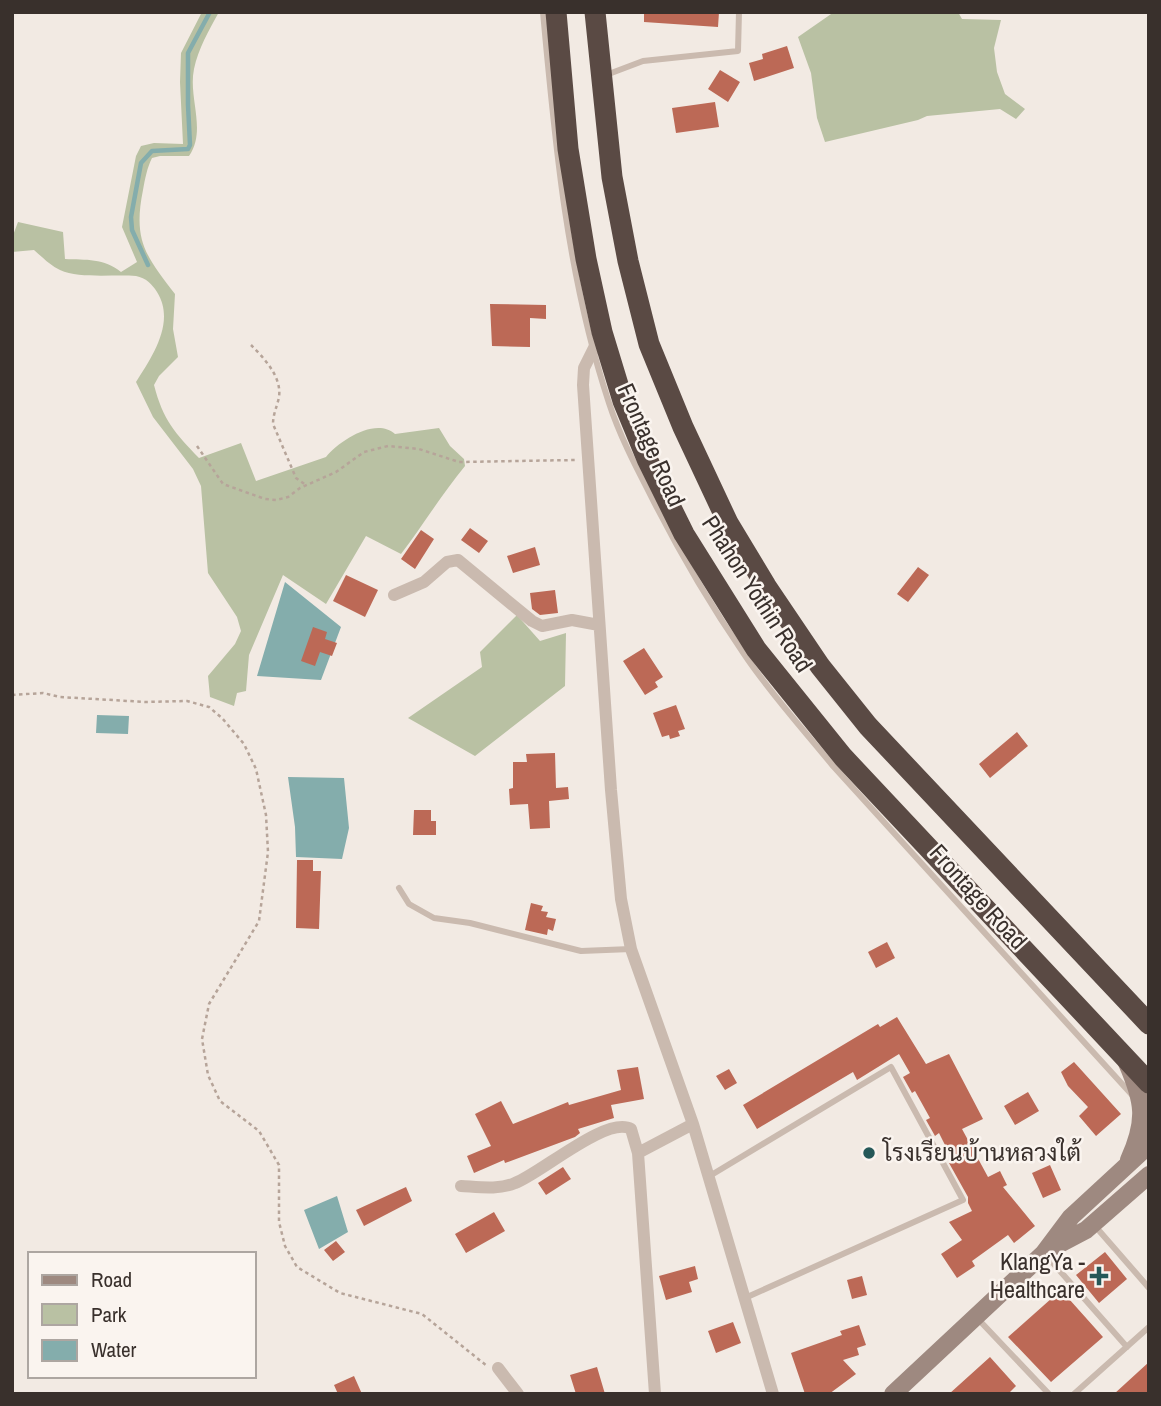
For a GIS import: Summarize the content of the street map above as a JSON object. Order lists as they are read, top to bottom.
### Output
{
  "streets": {
    "highway": ["Phahon Yothin Road"],
    "lane": ["Frontage Road"]
  },
  "places": {
    "other": ["โรงเรียนบ้านหลวงใต้"],
    "health": ["KlangYa - Healthcare"]
  },
  "legend": ["Road", "Park", "Water"]
}
